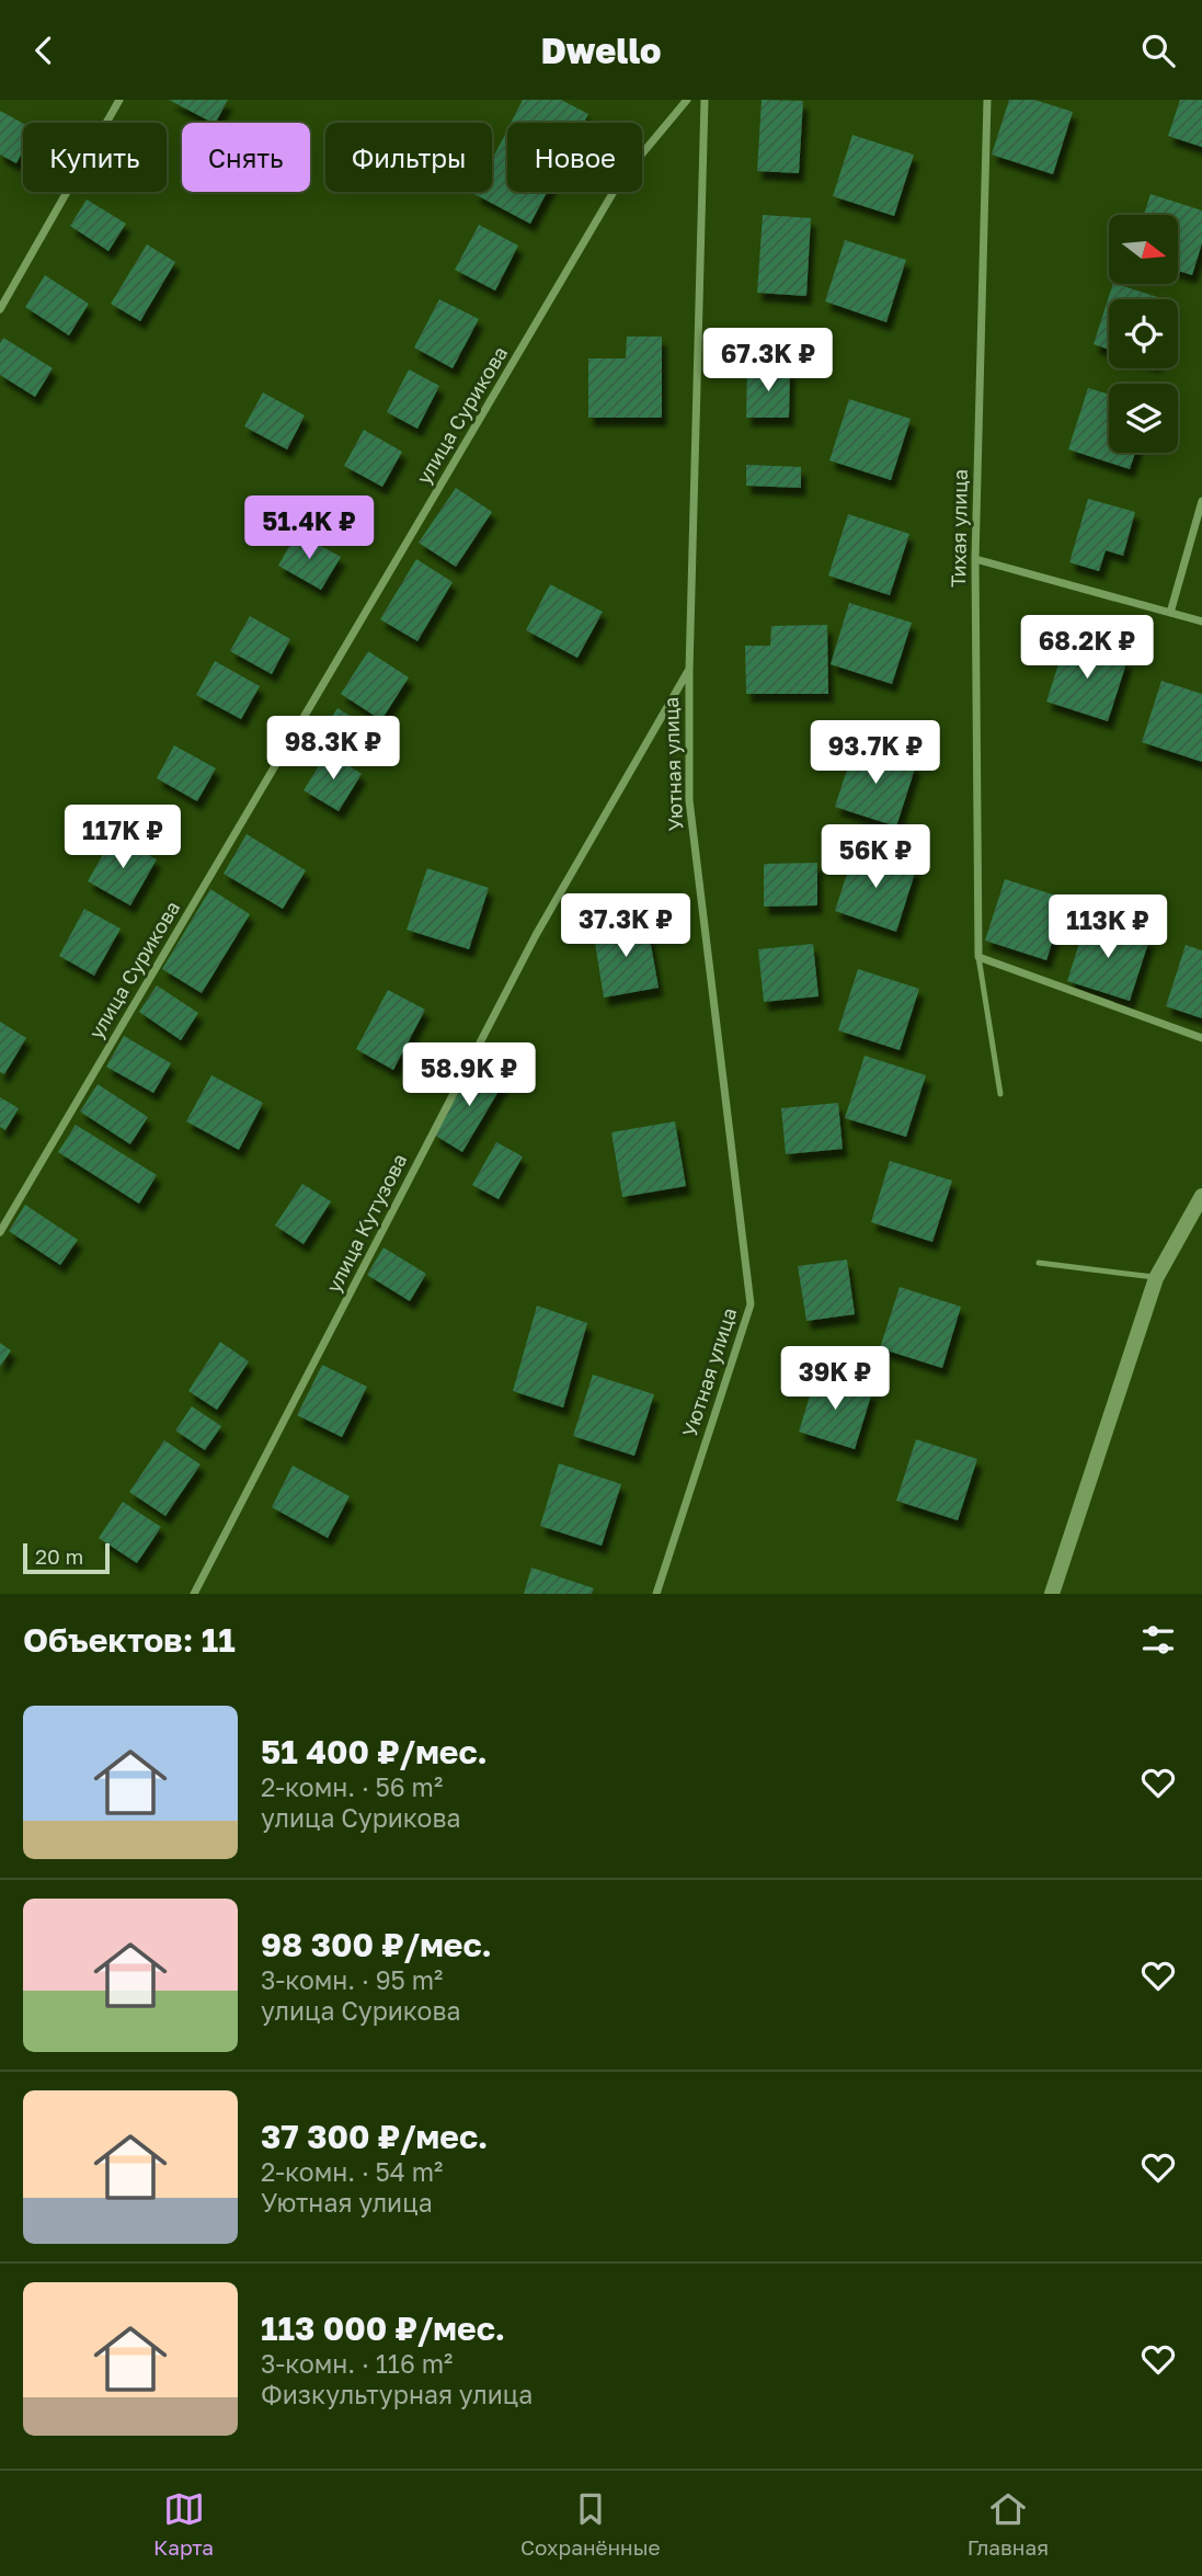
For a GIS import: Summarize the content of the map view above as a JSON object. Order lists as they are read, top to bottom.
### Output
{
  "streets": {
    "street": [
      "улица Сурикова",
      "Тихая улица",
      "Уютная улица",
      "улица Кутузова"
    ]
  },
  "crossings": [
    ["Уютная улица", "улица Кутузова"]
  ],
  "scale_bar": "20 m",
  "north": "right",
  "page": {
    "header": "Dwello",
    "chip": [
      "Купить",
      "Снять",
      "Фильтры",
      "Новое"
    ],
    "price": [
      "67.3K ₽",
      "51.4K ₽",
      "68.2K ₽",
      "98.3K ₽",
      "93.7K ₽",
      "117K ₽",
      "56K ₽",
      "37.3K ₽",
      "113K ₽",
      "58.9K ₽",
      "39K ₽"
    ],
    "scale": "20 m",
    "heading": "Объектов: 11",
    "list": [
      {
        "name": "51 400 ₽/мес.",
        "note": "2-комн. · 56 m² · улица Сурикова"
      },
      {
        "name": "98 300 ₽/мес.",
        "note": "3-комн. · 95 m² · улица Сурикова"
      },
      {
        "name": "37 300 ₽/мес.",
        "note": "2-комн. · 54 m² · Уютная улица"
      },
      {
        "name": "113 000 ₽/мес.",
        "note": "3-комн. · 116 m² · Физкультурная улица"
      }
    ],
    "tabs": ["Карта", "Сохранённые", "Главная"]
  }
}
